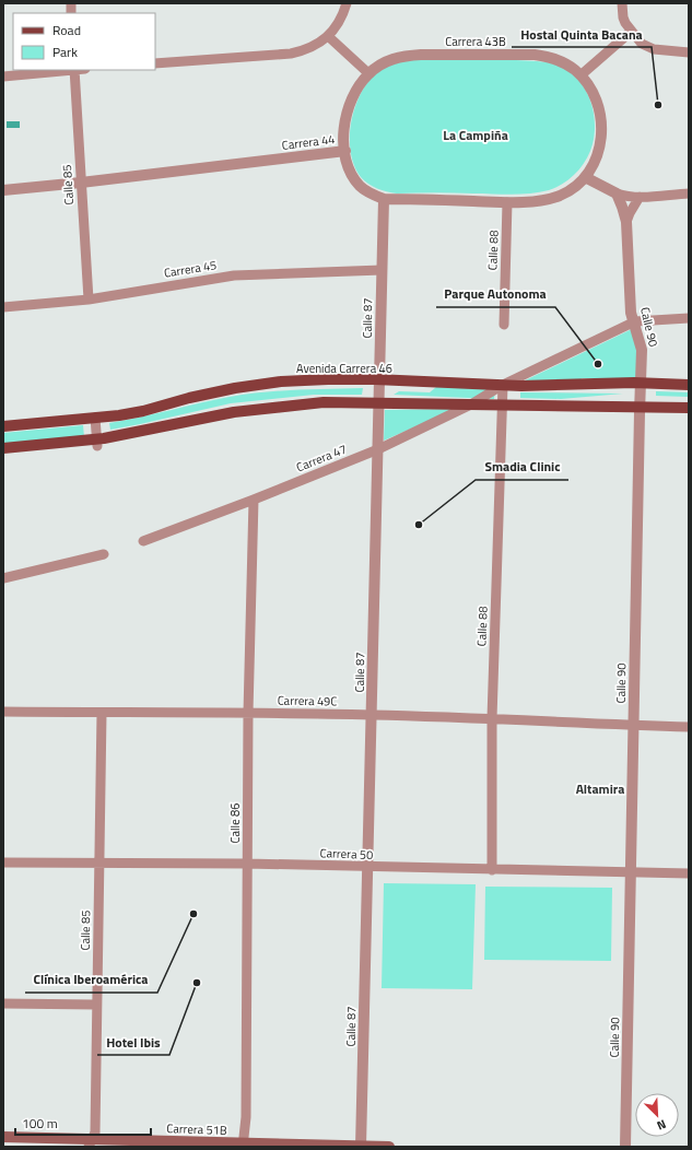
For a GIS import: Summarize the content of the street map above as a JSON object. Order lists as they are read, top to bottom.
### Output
{
  "streets": {
    "main road": ["Avenida Carrera 46", "Carrera 51B"],
    "street": [
      "Carrera 43B",
      "Carrera 44",
      "Calle 85",
      "Calle 88",
      "Carrera 45",
      "Calle 87",
      "Calle 90",
      "Carrera 47",
      "Carrera 49C",
      "Calle 86",
      "Carrera 50"
    ]
  },
  "crossings": [
    ["Carrera 44", "Calle 85"],
    ["Carrera 44", "Calle 88"],
    ["Carrera 44", "Calle 87"],
    ["Calle 85", "Carrera 45"],
    ["Calle 85", "Carrera 49C"],
    ["Calle 85", "Carrera 50"],
    ["Calle 85", "Carrera 51B"],
    ["Calle 88", "Avenida Carrera 46"],
    ["Calle 88", "Carrera 47"],
    ["Calle 88", "Carrera 49C"],
    ["Calle 88", "Carrera 50"],
    ["Carrera 45", "Calle 87"],
    ["Calle 87", "Avenida Carrera 46"],
    ["Calle 87", "Carrera 47"],
    ["Calle 87", "Carrera 49C"],
    ["Calle 87", "Carrera 50"],
    ["Calle 87", "Carrera 51B"],
    ["Calle 90", "Avenida Carrera 46"],
    ["Calle 90", "Carrera 47"],
    ["Calle 90", "Carrera 49C"],
    ["Calle 90", "Carrera 50"],
    ["Avenida Carrera 46", "Carrera 47"],
    ["Carrera 47", "Calle 86"],
    ["Carrera 49C", "Calle 86"],
    ["Calle 86", "Carrera 50"],
    ["Calle 86", "Carrera 51B"]
  ],
  "districts": ["La Campiña", "Altamira"],
  "places": [
    "Hostal Quinta Bacana",
    "Parque Autonoma",
    "Smadia Clinic",
    "Clínica Iberoamérica",
    "Hotel Ibis"
  ],
  "legend": ["Road", "Park"],
  "scale_bar": "100 m",
  "north": "bottom right"
}
